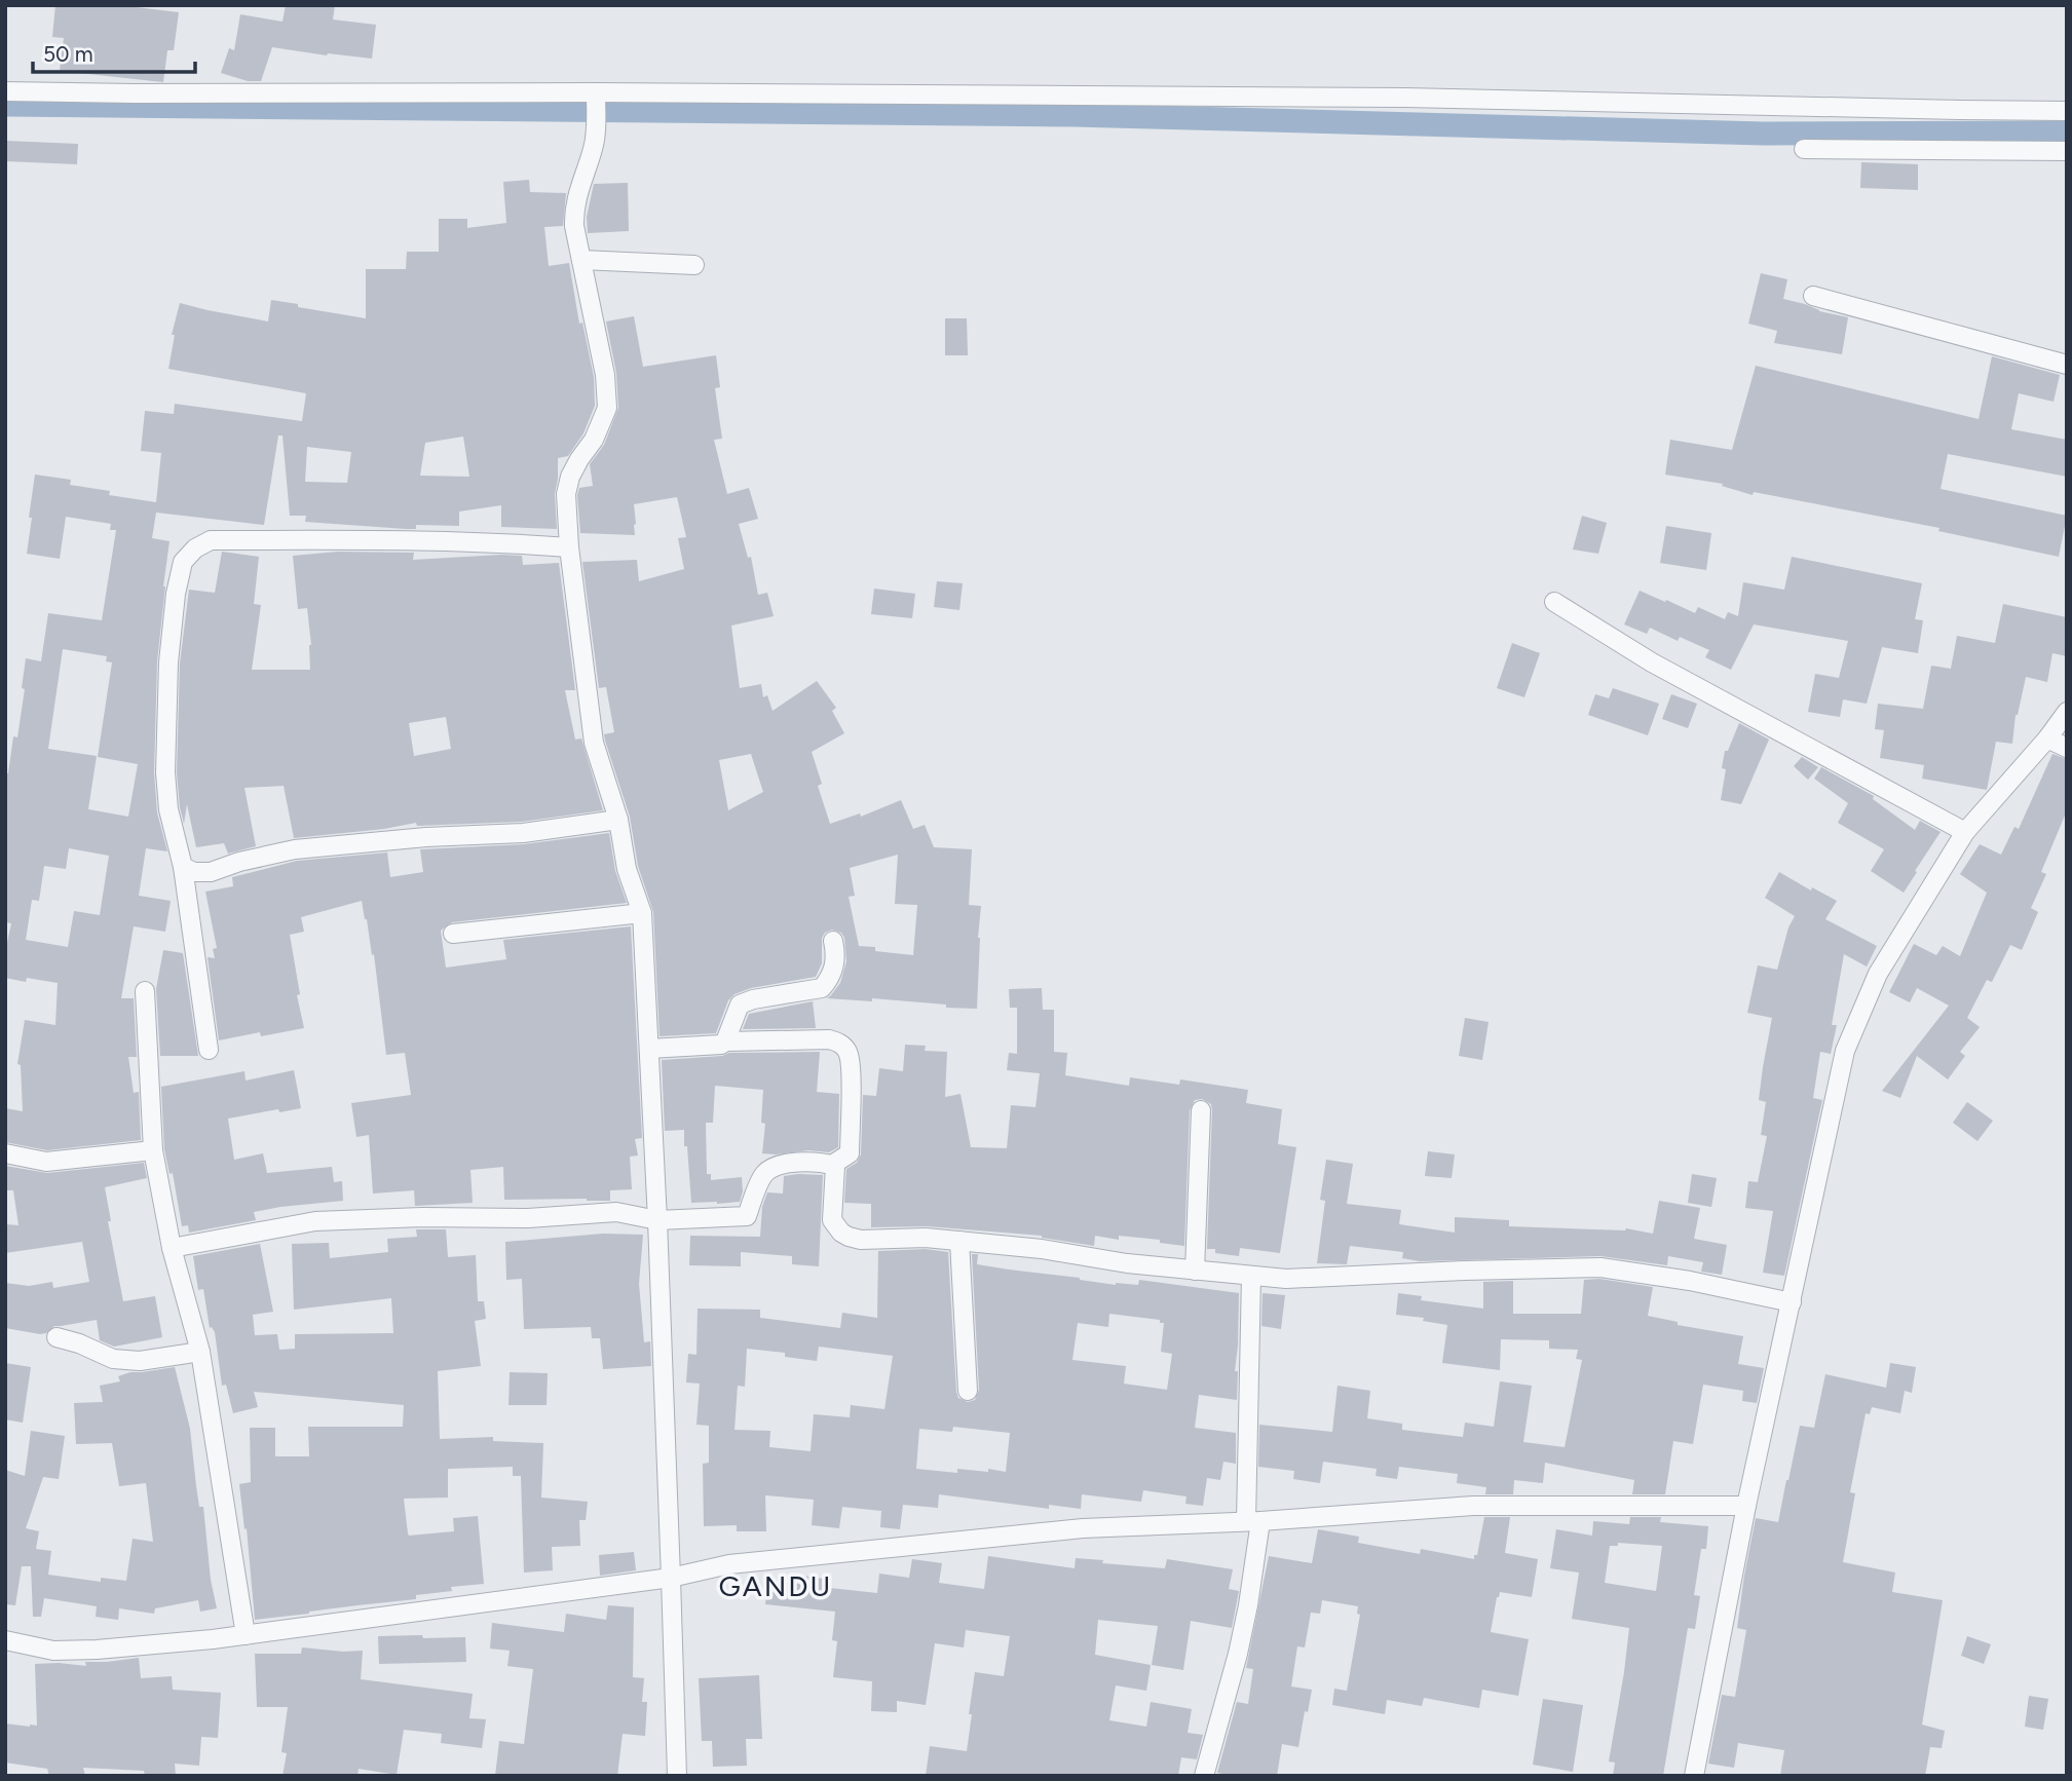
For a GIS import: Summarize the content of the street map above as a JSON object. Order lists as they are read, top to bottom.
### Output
{
  "districts": ["GANDU"],
  "scale_bar": "50 m"
}
